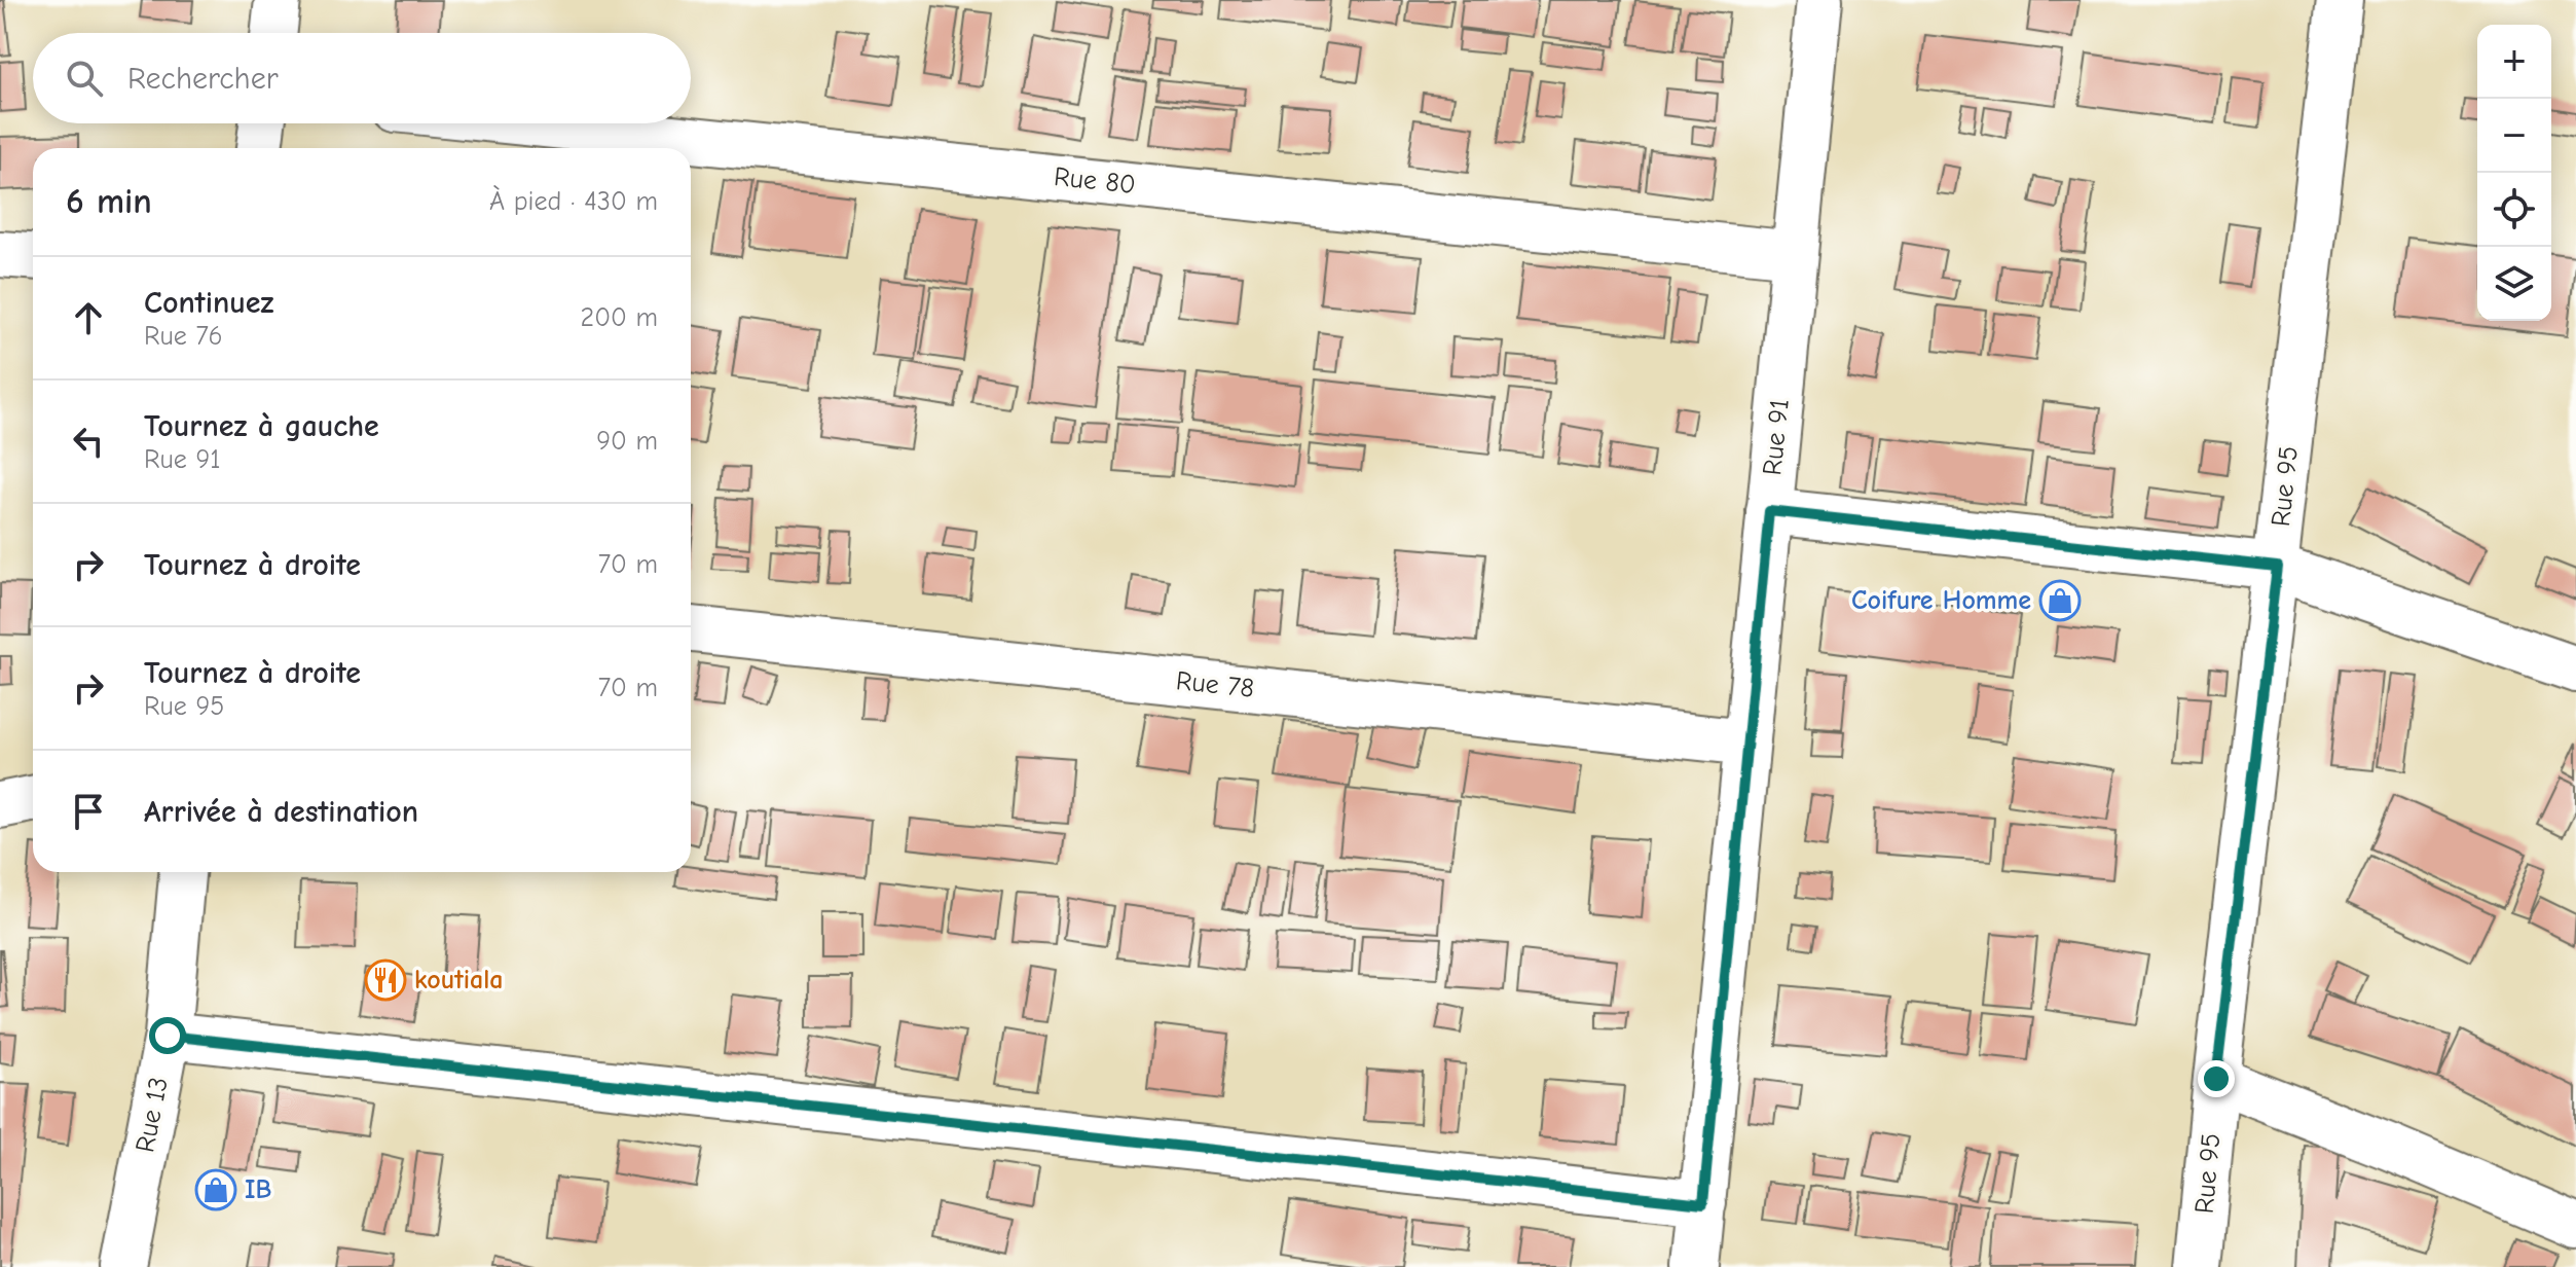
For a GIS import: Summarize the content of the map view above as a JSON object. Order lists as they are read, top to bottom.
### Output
{
  "streets": {
    "street": [
      "Rue 80",
      "Rue 91",
      "Rue 95",
      "Rue 78",
      "Rue 13"
    ]
  },
  "crossings": [
    ["Rue 80", "Rue 91"],
    ["Rue 91", "Rue 78"]
  ],
  "places": {
    "shop": ["Coifure Homme", "IB"],
    "restaurant": ["koutiala"]
  },
  "page": {
    "map_buttons": ["+", "−"],
    "search": "Rechercher",
    "heading": ["6 min", "À pied · 430 m"],
    "list": [
      ["Continuez", "Rue 76", "200 m"],
      ["Tournez à gauche", "Rue 91", "90 m"],
      ["Tournez à droite", "70 m"],
      ["Tournez à droite", "Rue 95", "70 m"],
      "Arrivée à destination"
    ]
  }
}
